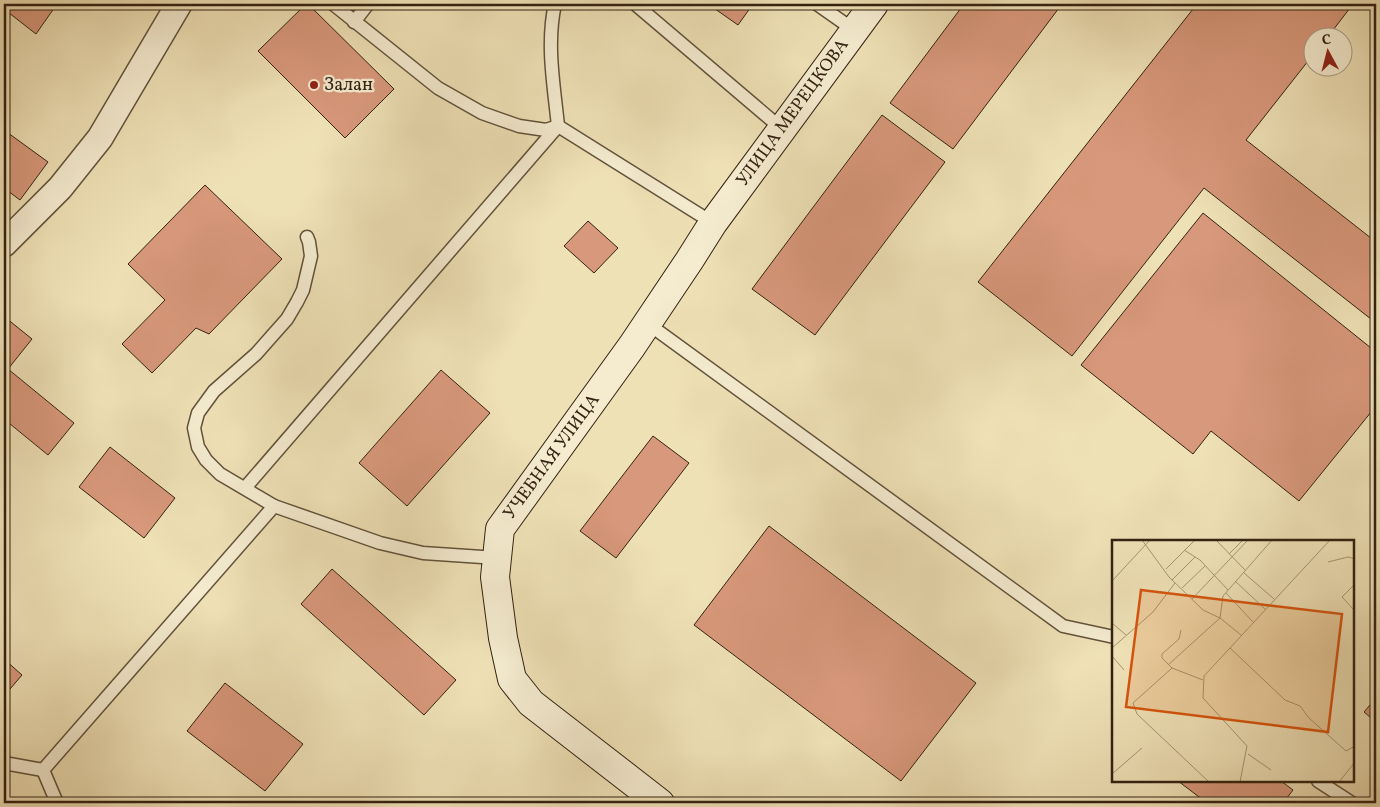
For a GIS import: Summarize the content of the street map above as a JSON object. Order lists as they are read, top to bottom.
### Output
{
  "streets": {
    "street": ["УЛИЦА МЕРЕЦКОВА", "УЧЕБНАЯ УЛИЦА"]
  },
  "crossings": [
    ["УЛИЦА МЕРЕЦКОВА", "УЧЕБНАЯ УЛИЦА"]
  ],
  "places": ["Залан"],
  "north": "top"
}
